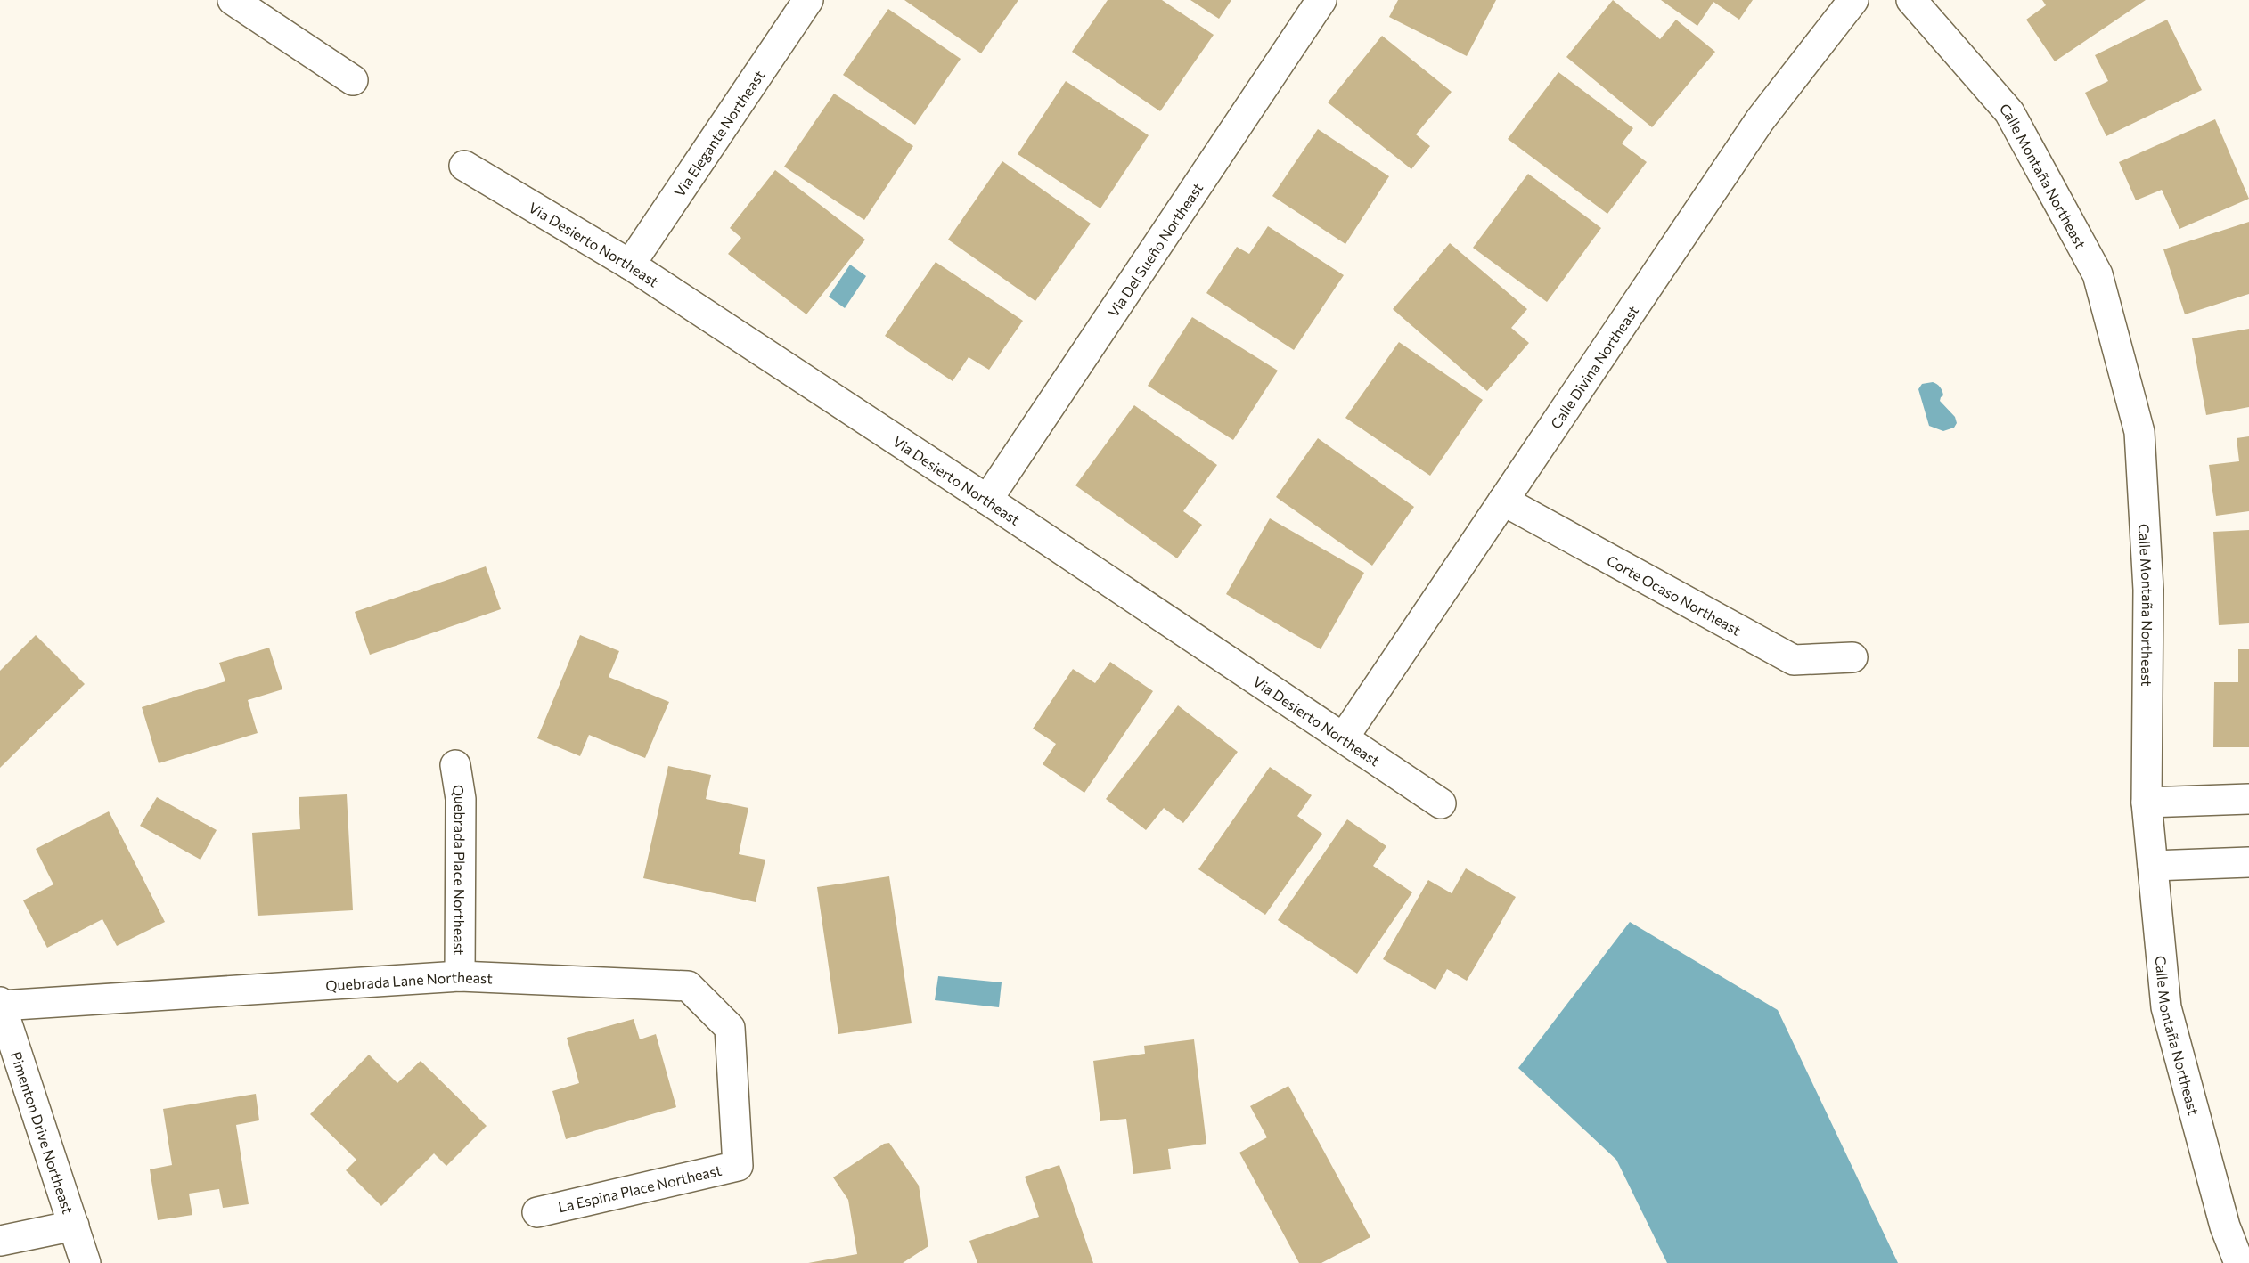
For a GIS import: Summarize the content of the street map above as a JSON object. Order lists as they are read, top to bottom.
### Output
{
  "streets": {
    "street": [
      "Via Elegante Northeast",
      "Calle Montaña Northeast",
      "Via Desierto Northeast",
      "Via Del Sueño Northeast",
      "Calle Divina Northeast",
      "Corte Ocaso Northeast",
      "Quebrada Place Northeast",
      "Quebrada Lane Northeast",
      "Pimenton Drive Northeast",
      "La Espina Place Northeast"
    ]
  },
  "crossings": [
    ["Via Elegante Northeast", "Via Desierto Northeast"],
    ["Via Desierto Northeast", "Via Del Sueño Northeast"],
    ["Via Desierto Northeast", "Calle Divina Northeast"],
    ["Calle Divina Northeast", "Corte Ocaso Northeast"],
    ["Quebrada Place Northeast", "Quebrada Lane Northeast"],
    ["Quebrada Lane Northeast", "Pimenton Drive Northeast"],
    ["Quebrada Lane Northeast", "La Espina Place Northeast"]
  ]
}
